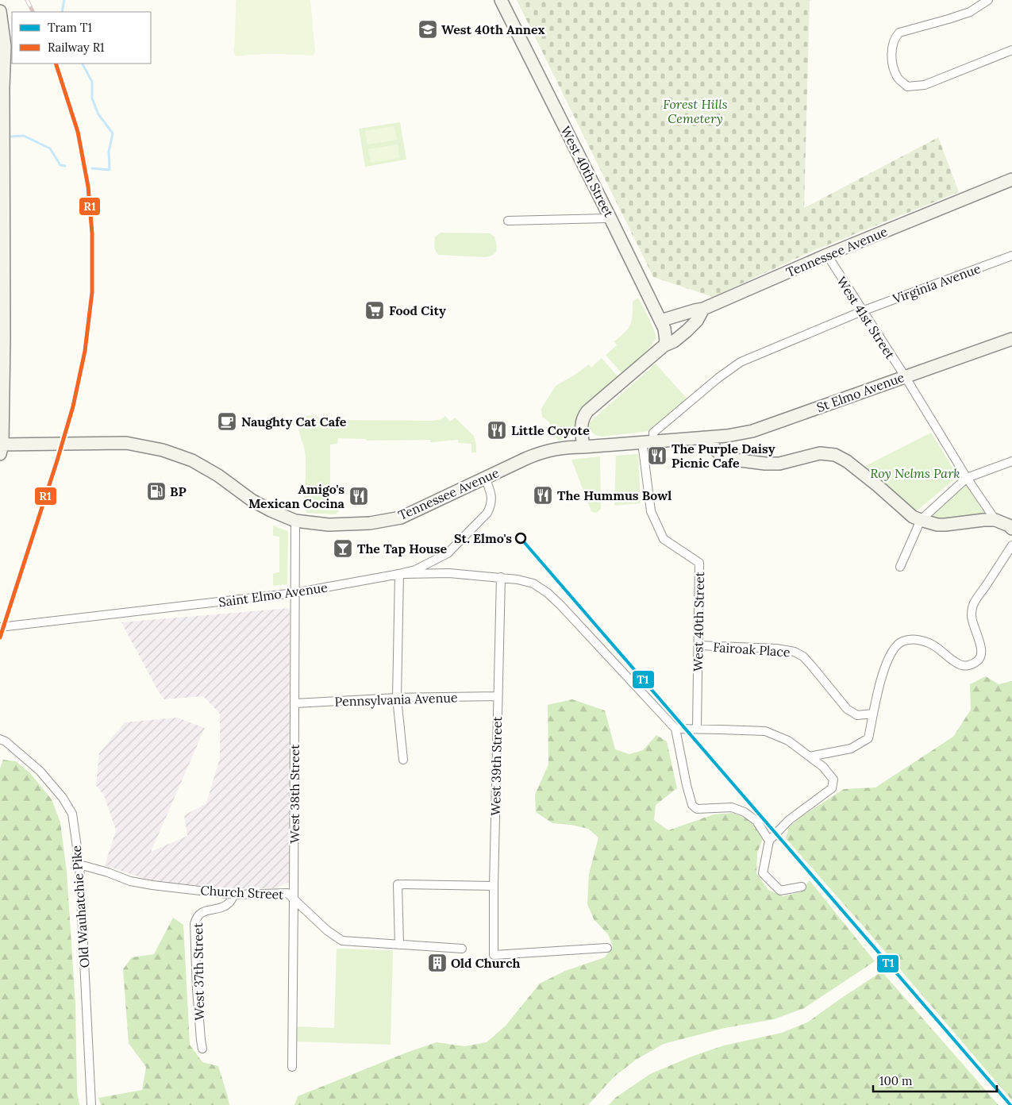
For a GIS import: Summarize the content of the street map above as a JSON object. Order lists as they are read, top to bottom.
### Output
{
  "streets": {
    "main road": ["West 40th Street", "Tennessee Avenue", "St Elmo Avenue"],
    "street": [
      "Virginia Avenue",
      "West 41st Street",
      "Saint Elmo Avenue",
      "Fairoak Place",
      "Pennsylvania Avenue",
      "West 39th Street",
      "West 38th Street",
      "Church Street",
      "Old Wauhatchie Pike",
      "West 37th Street"
    ]
  },
  "crossings": [
    ["West 40th Street", "Tennessee Avenue"],
    ["West 40th Street", "Virginia Avenue"],
    ["West 40th Street", "St Elmo Avenue"],
    ["West 40th Street", "Fairoak Place"],
    ["Tennessee Avenue", "West 41st Street"],
    ["Tennessee Avenue", "Saint Elmo Avenue"],
    ["Tennessee Avenue", "West 38th Street"],
    ["Virginia Avenue", "West 41st Street"],
    ["Virginia Avenue", "St Elmo Avenue"],
    ["West 41st Street", "St Elmo Avenue"],
    ["Saint Elmo Avenue", "West 38th Street"],
    ["Pennsylvania Avenue", "West 39th Street"],
    ["Pennsylvania Avenue", "West 38th Street"],
    ["West 38th Street", "Church Street"],
    ["Church Street", "Old Wauhatchie Pike"],
    ["Church Street", "West 37th Street"]
  ],
  "parks": ["Forest Hills Cemetery", "Roy Nelms Park"],
  "places": {
    "school or university": ["West 40th Annex"],
    "supermarket": ["Food City"],
    "cafe": ["Naughty Cat Cafe"],
    "restaurant": [
      "Little Coyote",
      "The Purple Daisy Picnic Cafe",
      "The Hummus Bowl",
      "Amigo's Mexican Cocina"
    ],
    "fuel station": ["BP"],
    "other": ["St. Elmo's"],
    "bar": ["The Tap House"],
    "building": ["Old Church"]
  },
  "lines": ["rail line R1", "tram line T1"],
  "legend": ["Tram T1", "Railway R1"],
  "scale_bar": "100 m"
}
